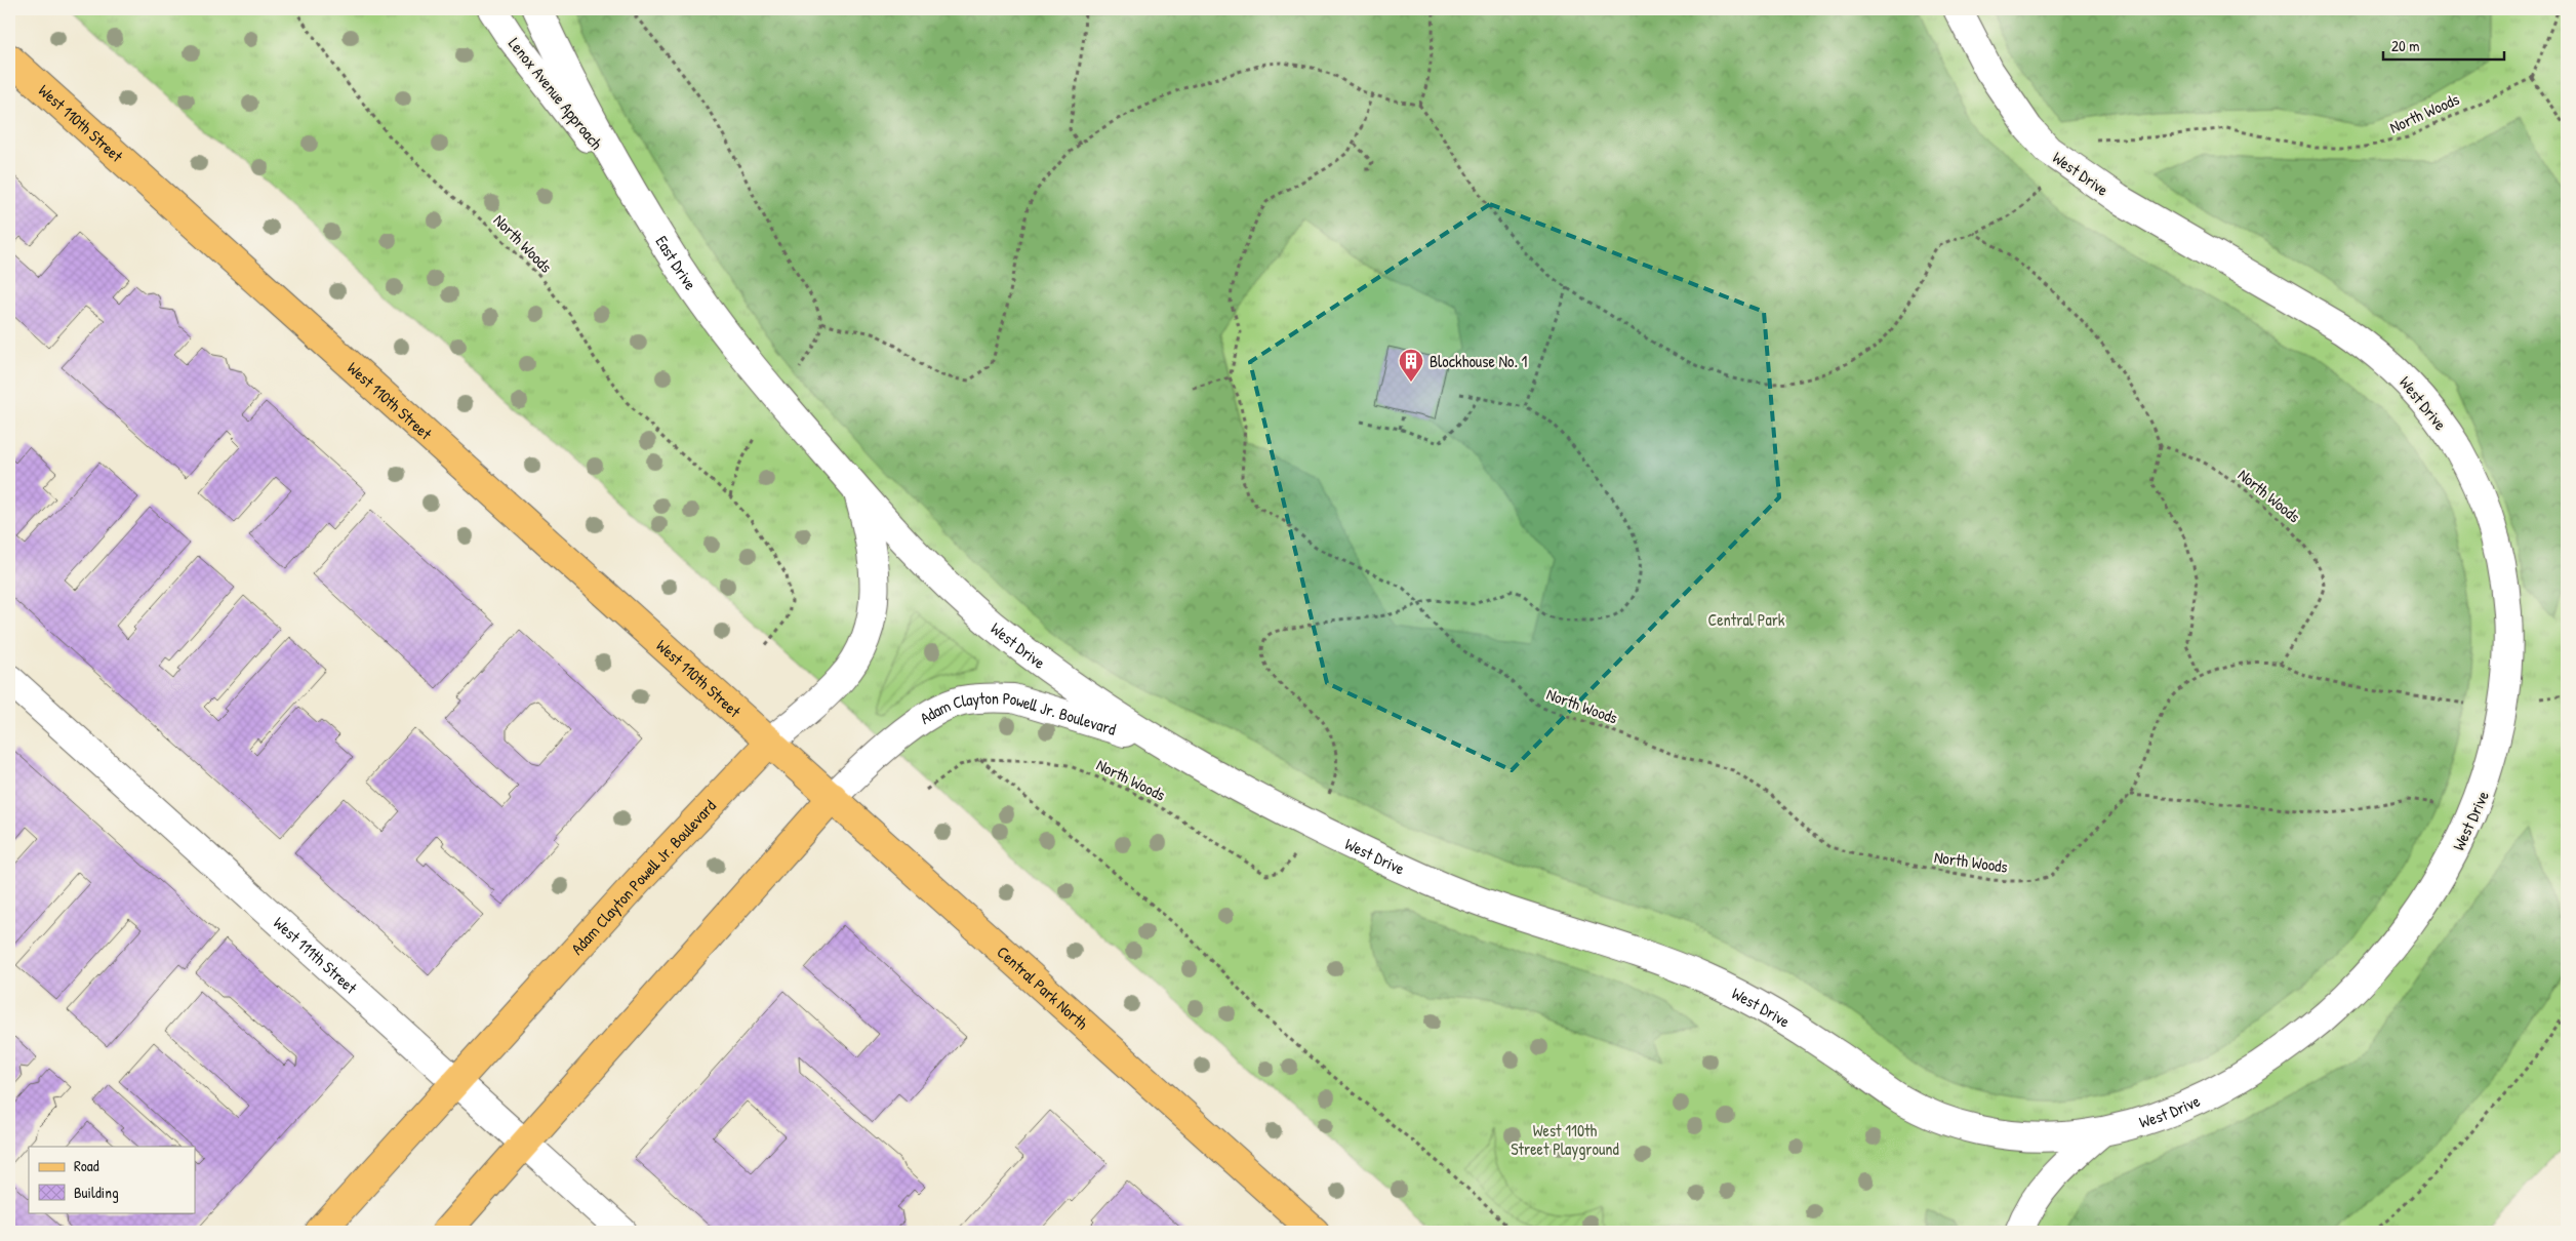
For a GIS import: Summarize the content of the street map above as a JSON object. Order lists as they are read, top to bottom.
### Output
{
  "streets": {
    "main road": ["West 110th Street", "Adam Clayton Powell Jr. Boulevard", "Central Park North"],
    "street": [
      "Lenox Avenue Approach",
      "West Drive",
      "East Drive",
      "West 111th Street"
    ],
    "path": ["North Woods"]
  },
  "crossings": [
    ["Lenox Avenue Approach", "East Drive"],
    ["West 110th Street", "Adam Clayton Powell Jr. Boulevard"],
    ["West 110th Street", "Central Park North"],
    ["West Drive", "East Drive"],
    ["West Drive", "Adam Clayton Powell Jr. Boulevard"],
    ["East Drive", "Adam Clayton Powell Jr. Boulevard"],
    ["Adam Clayton Powell Jr. Boulevard", "West 111th Street"],
    ["Adam Clayton Powell Jr. Boulevard", "Central Park North"]
  ],
  "parks": ["Central Park", "West 110th Street Playground"],
  "places": {
    "building": ["Blockhouse No. 1"]
  },
  "legend": ["Road", "Building"],
  "scale_bar": "20 m"
}
